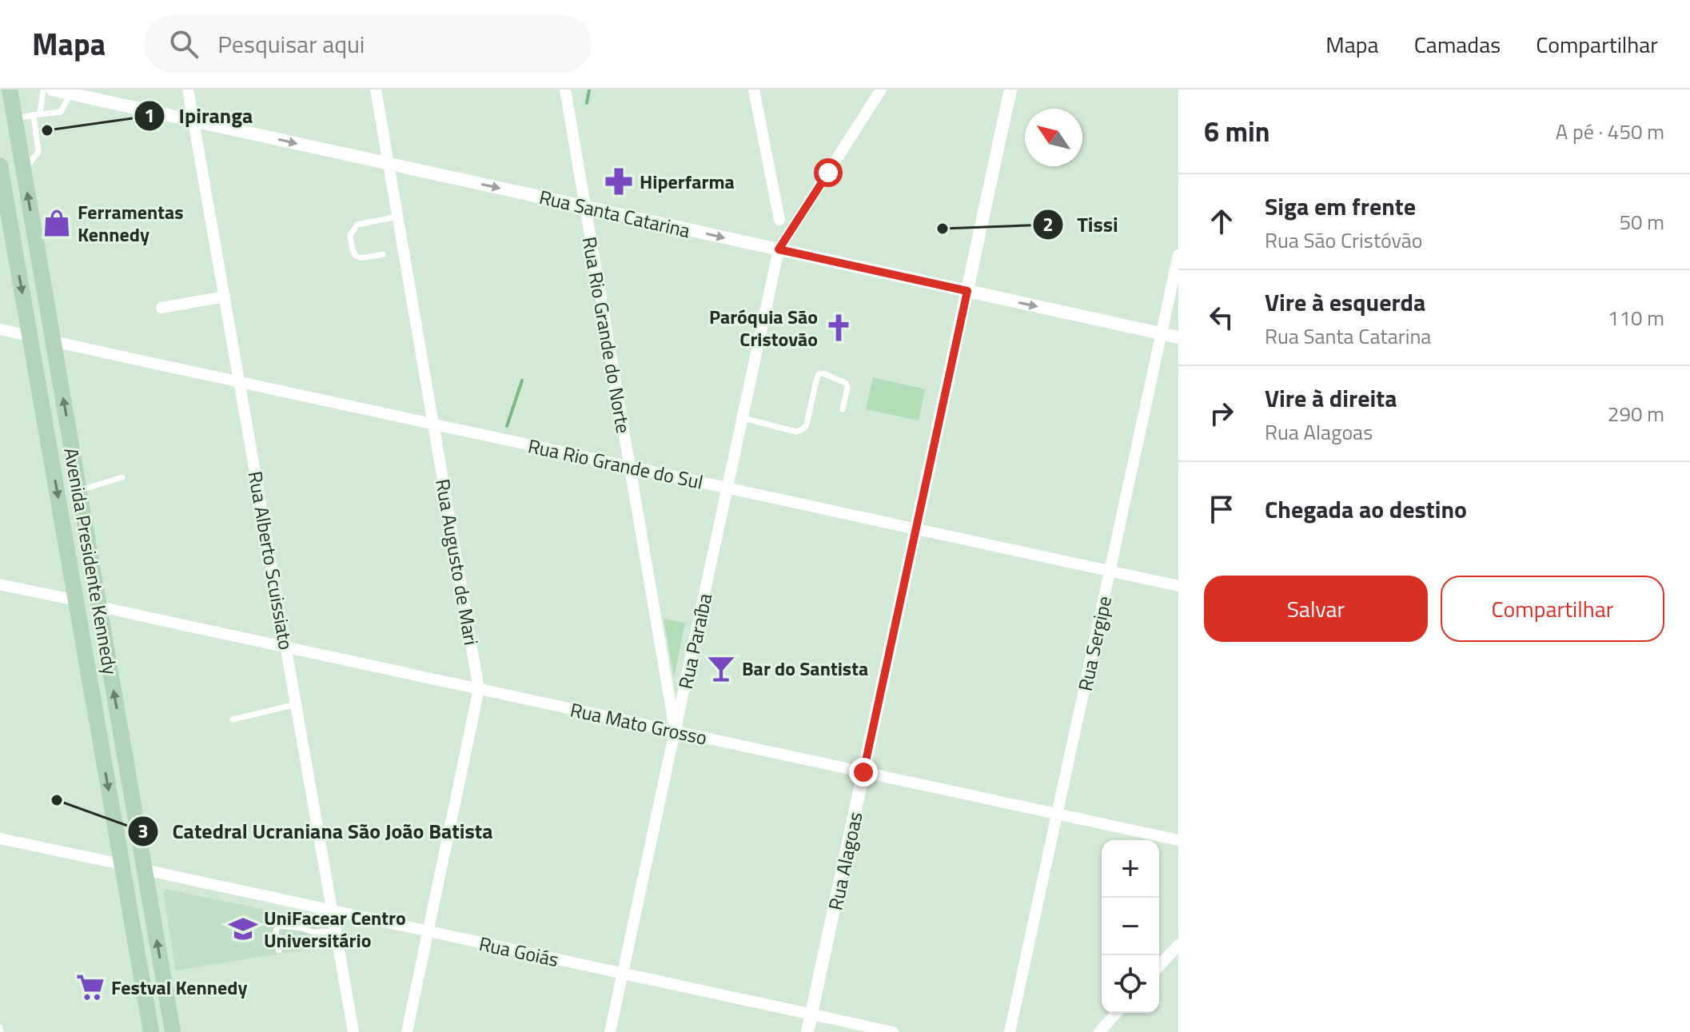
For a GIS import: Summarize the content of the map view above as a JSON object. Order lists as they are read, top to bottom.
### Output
{
  "streets": {
    "main road": ["Avenida Presidente Kennedy"],
    "street": [
      "Rua Santa Catarina",
      "Rua Rio Grande do Norte",
      "Rua Rio Grande do Sul",
      "Rua Alberto Scuissiato",
      "Rua Augusto de Mari",
      "Rua Paraíba",
      "Rua Sergipe",
      "Rua Mato Grosso",
      "Rua Alagoas",
      "Rua Goiás"
    ]
  },
  "crossings": [
    ["Rua Santa Catarina", "Rua Rio Grande do Norte"],
    ["Rua Santa Catarina", "Rua Alberto Scuissiato"],
    ["Rua Santa Catarina", "Rua Augusto de Mari"],
    ["Rua Santa Catarina", "Rua Paraíba"],
    ["Rua Santa Catarina", "Rua Sergipe"],
    ["Rua Santa Catarina", "Rua Alagoas"],
    ["Rua Rio Grande do Norte", "Rua Rio Grande do Sul"],
    ["Rua Rio Grande do Norte", "Rua Paraíba"],
    ["Rua Rio Grande do Norte", "Rua Mato Grosso"],
    ["Rua Rio Grande do Sul", "Rua Alberto Scuissiato"],
    ["Rua Rio Grande do Sul", "Avenida Presidente Kennedy"],
    ["Rua Rio Grande do Sul", "Rua Augusto de Mari"],
    ["Rua Rio Grande do Sul", "Rua Paraíba"],
    ["Rua Rio Grande do Sul", "Rua Sergipe"],
    ["Rua Rio Grande do Sul", "Rua Alagoas"],
    ["Rua Alberto Scuissiato", "Rua Mato Grosso"],
    ["Rua Alberto Scuissiato", "Rua Goiás"],
    ["Avenida Presidente Kennedy", "Rua Mato Grosso"],
    ["Avenida Presidente Kennedy", "Rua Goiás"],
    ["Rua Augusto de Mari", "Rua Mato Grosso"],
    ["Rua Augusto de Mari", "Rua Goiás"],
    ["Rua Paraíba", "Rua Mato Grosso"],
    ["Rua Paraíba", "Rua Goiás"],
    ["Rua Sergipe", "Rua Mato Grosso"],
    ["Rua Mato Grosso", "Rua Alagoas"],
    ["Rua Alagoas", "Rua Goiás"]
  ],
  "one_way": ["Rua Santa Catarina"],
  "places": {
    "other": ["Ipiranga", "Tissi", "Catedral Ucraniana São João Batista"],
    "pharmacy": ["Hiperfarma"],
    "shop": ["Ferramentas Kennedy"],
    "church": ["Paróquia São Cristovão"],
    "bar": ["Bar do Santista"],
    "school or university": ["UniFacear Centro Universitário"],
    "supermarket": ["Festval Kennedy"]
  },
  "north": "top left",
  "page": {
    "header": "Mapa",
    "search": "Pesquisar aqui",
    "nav": ["Mapa", "Camadas", "Compartilhar"],
    "heading": ["6 min", "A pé · 450 m"],
    "list": [
      ["Siga em frente", "Rua São Cristóvão", "50 m"],
      ["Vire à esquerda", "Rua Santa Catarina", "110 m"],
      ["Vire à direita", "Rua Alagoas", "290 m"],
      "Chegada ao destino"
    ],
    "buttons": ["Salvar", "Compartilhar"],
    "map_buttons": ["+", "−"]
  }
}
